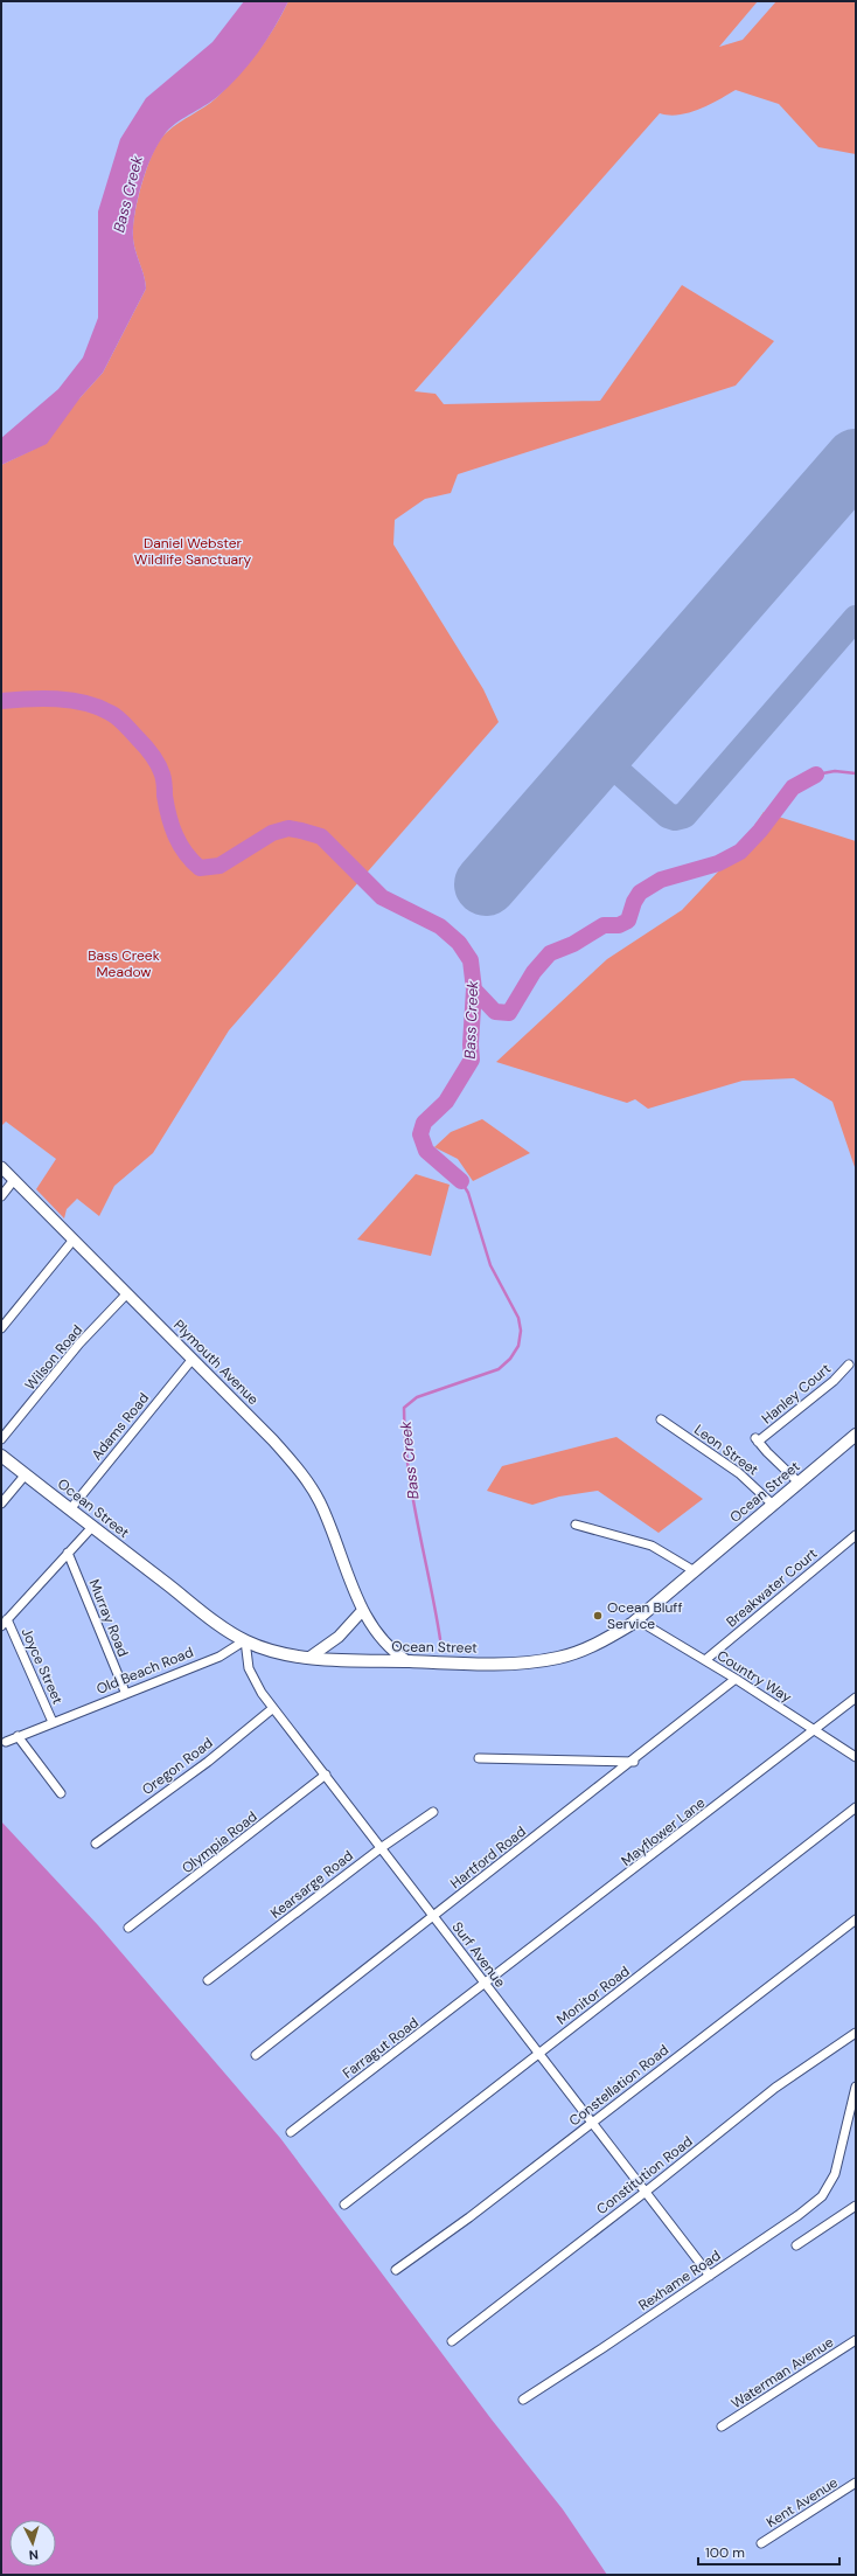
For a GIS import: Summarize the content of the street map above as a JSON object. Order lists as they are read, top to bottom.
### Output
{
  "streets": {
    "main road": ["Ocean Street"],
    "street": [
      "Wilson Road",
      "Plymouth Avenue",
      "Hanley Court",
      "Adams Road",
      "Leon Street",
      "Breakwater Court",
      "Murray Road",
      "Joyce Street",
      "Old Beach Road",
      "Country Way",
      "Oregon Road",
      "Mayflower Lane",
      "Olympia Road",
      "Hartford Road",
      "Kearsarge Road",
      "Surf Avenue",
      "Monitor Road",
      "Farragut Road",
      "Constellation Road",
      "Constitution Road",
      "Rexhame Road",
      "Waterman Avenue",
      "Kent Avenue"
    ]
  },
  "crossings": [
    ["Wilson Road", "Plymouth Avenue"],
    ["Plymouth Avenue", "Adams Road"],
    ["Plymouth Avenue", "Ocean Street"],
    ["Hanley Court", "Ocean Street"],
    ["Adams Road", "Ocean Street"],
    ["Leon Street", "Ocean Street"],
    ["Ocean Street", "Old Beach Road"],
    ["Ocean Street", "Country Way"],
    ["Ocean Street", "Surf Avenue"],
    ["Breakwater Court", "Country Way"],
    ["Murray Road", "Old Beach Road"],
    ["Joyce Street", "Old Beach Road"],
    ["Old Beach Road", "Surf Avenue"],
    ["Country Way", "Mayflower Lane"],
    ["Country Way", "Hartford Road"],
    ["Oregon Road", "Surf Avenue"],
    ["Mayflower Lane", "Surf Avenue"],
    ["Mayflower Lane", "Farragut Road"],
    ["Olympia Road", "Surf Avenue"],
    ["Hartford Road", "Surf Avenue"],
    ["Kearsarge Road", "Surf Avenue"],
    ["Surf Avenue", "Monitor Road"],
    ["Surf Avenue", "Farragut Road"],
    ["Surf Avenue", "Constellation Road"],
    ["Surf Avenue", "Constitution Road"],
    ["Surf Avenue", "Rexhame Road"]
  ],
  "water": ["Bass Creek"],
  "parks": ["Daniel Webster Wildlife Sanctuary", "Bass Creek Meadow"],
  "places": ["Ocean Bluff Service"],
  "scale_bar": "100 m",
  "north": "bottom"
}
